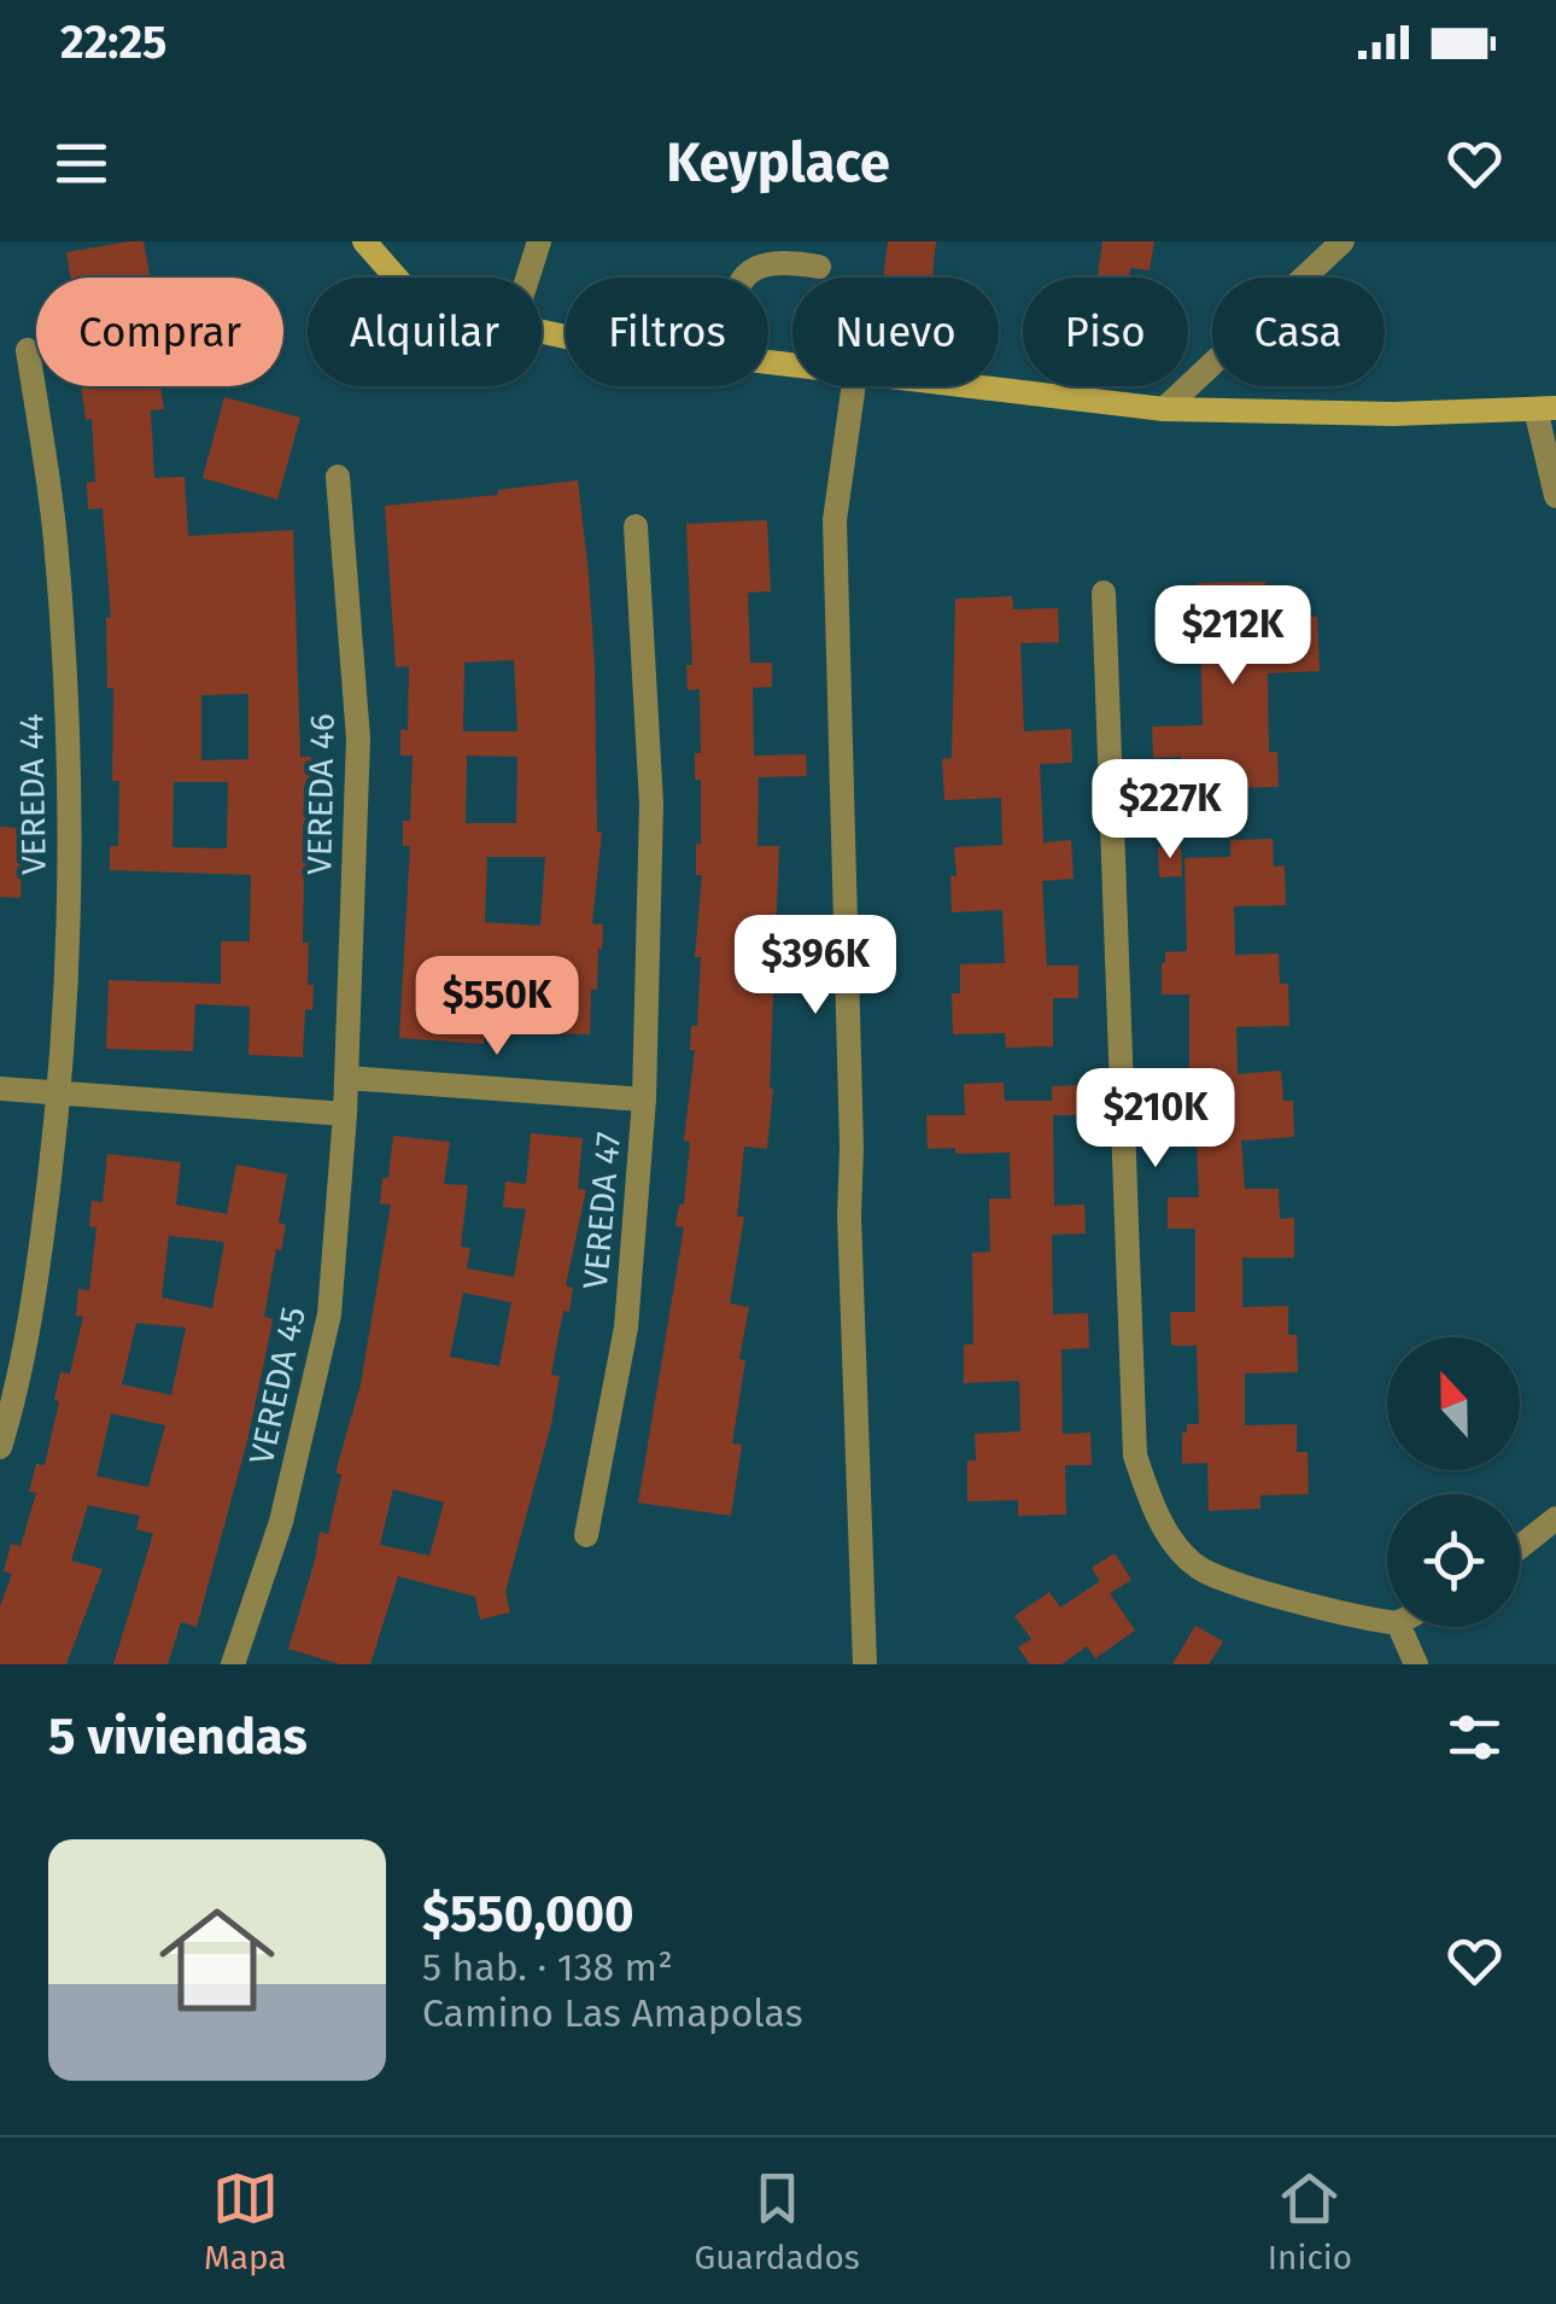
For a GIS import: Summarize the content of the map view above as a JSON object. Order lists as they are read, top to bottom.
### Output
{
  "streets": {
    "street": [
      "VEREDA 44",
      "VEREDA 46",
      "VEREDA 47",
      "VEREDA 45"
    ]
  },
  "crossings": [
    ["VEREDA 46", "VEREDA 45"]
  ],
  "north": "top",
  "page": {
    "status": "22:25",
    "header": "Keyplace",
    "chip": [
      "Comprar",
      "Alquilar",
      "Filtros",
      "Nuevo",
      "Piso",
      "Casa"
    ],
    "price": [
      "$212K",
      "$227K",
      "$396K",
      "$550K",
      "$210K"
    ],
    "heading": "5 viviendas",
    "list": [
      {
        "name": "$550,000",
        "note": "5 hab. · 138 m² · Camino Las Amapolas"
      }
    ],
    "tabs": ["Mapa", "Guardados", "Inicio"]
  }
}
